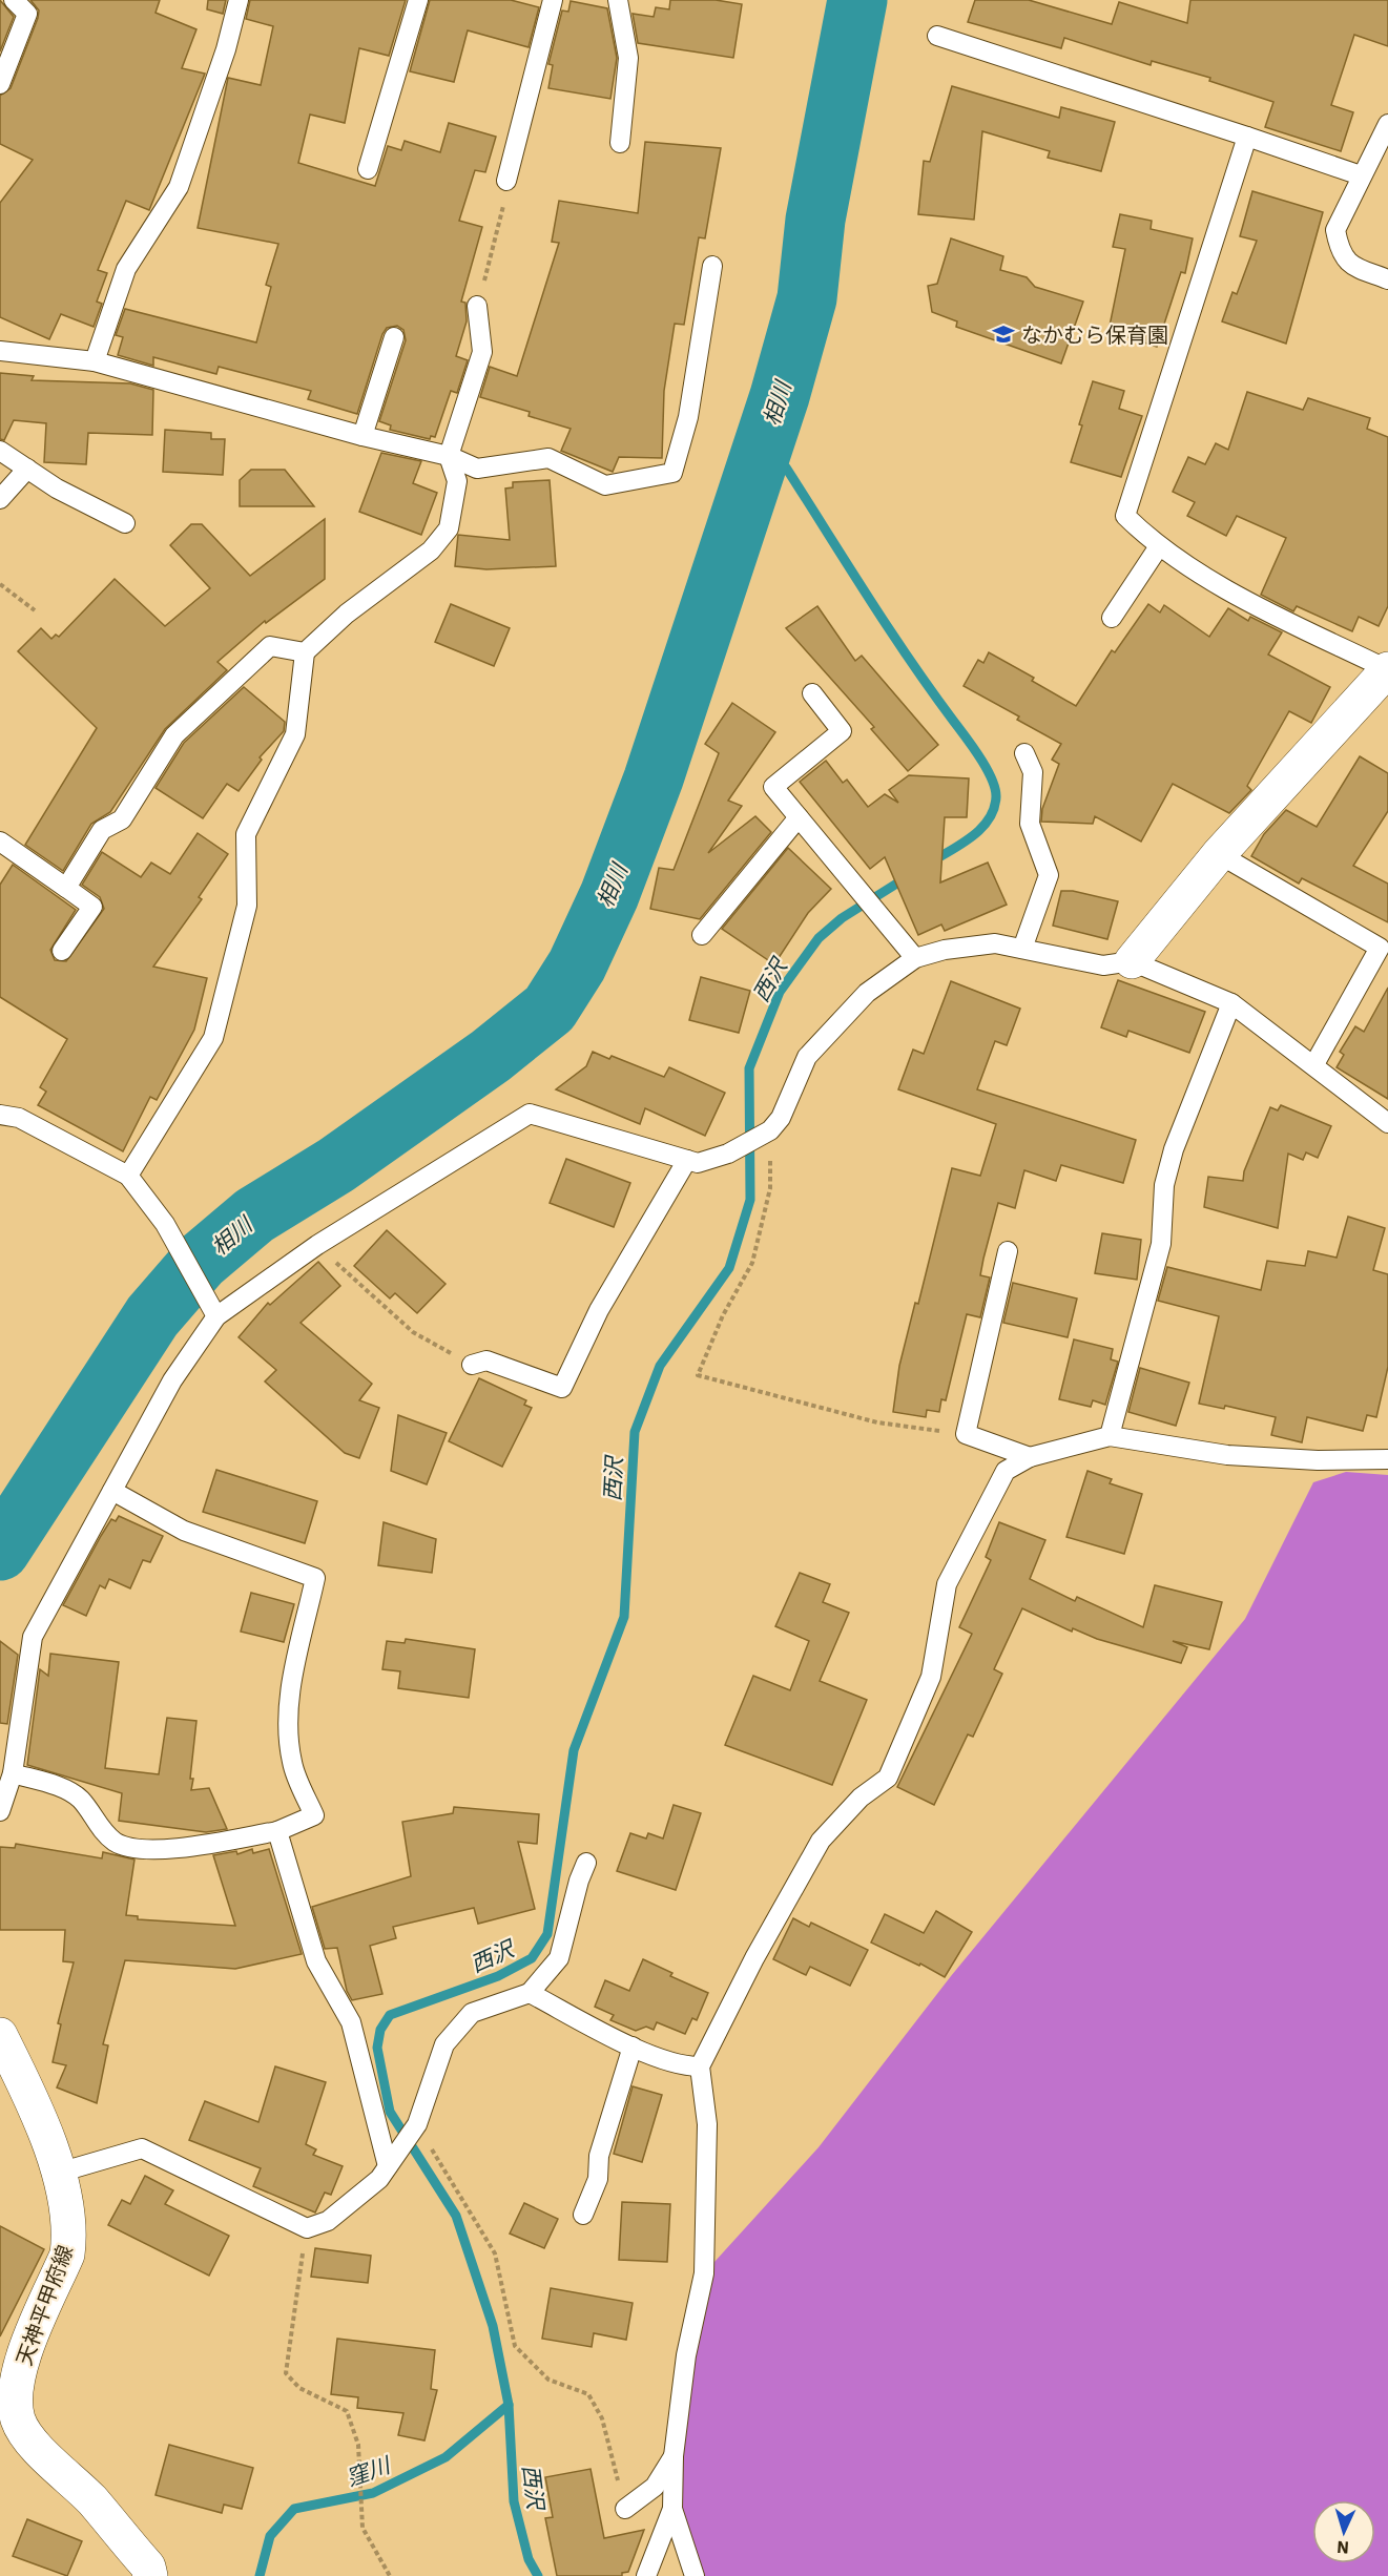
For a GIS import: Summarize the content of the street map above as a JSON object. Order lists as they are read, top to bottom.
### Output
{
  "streets": {
    "main road": ["天神平甲府線"]
  },
  "water": ["相川", "西沢", "窪川"],
  "places": {
    "school or university": ["なかむら保育園"]
  },
  "north": "bottom"
}
